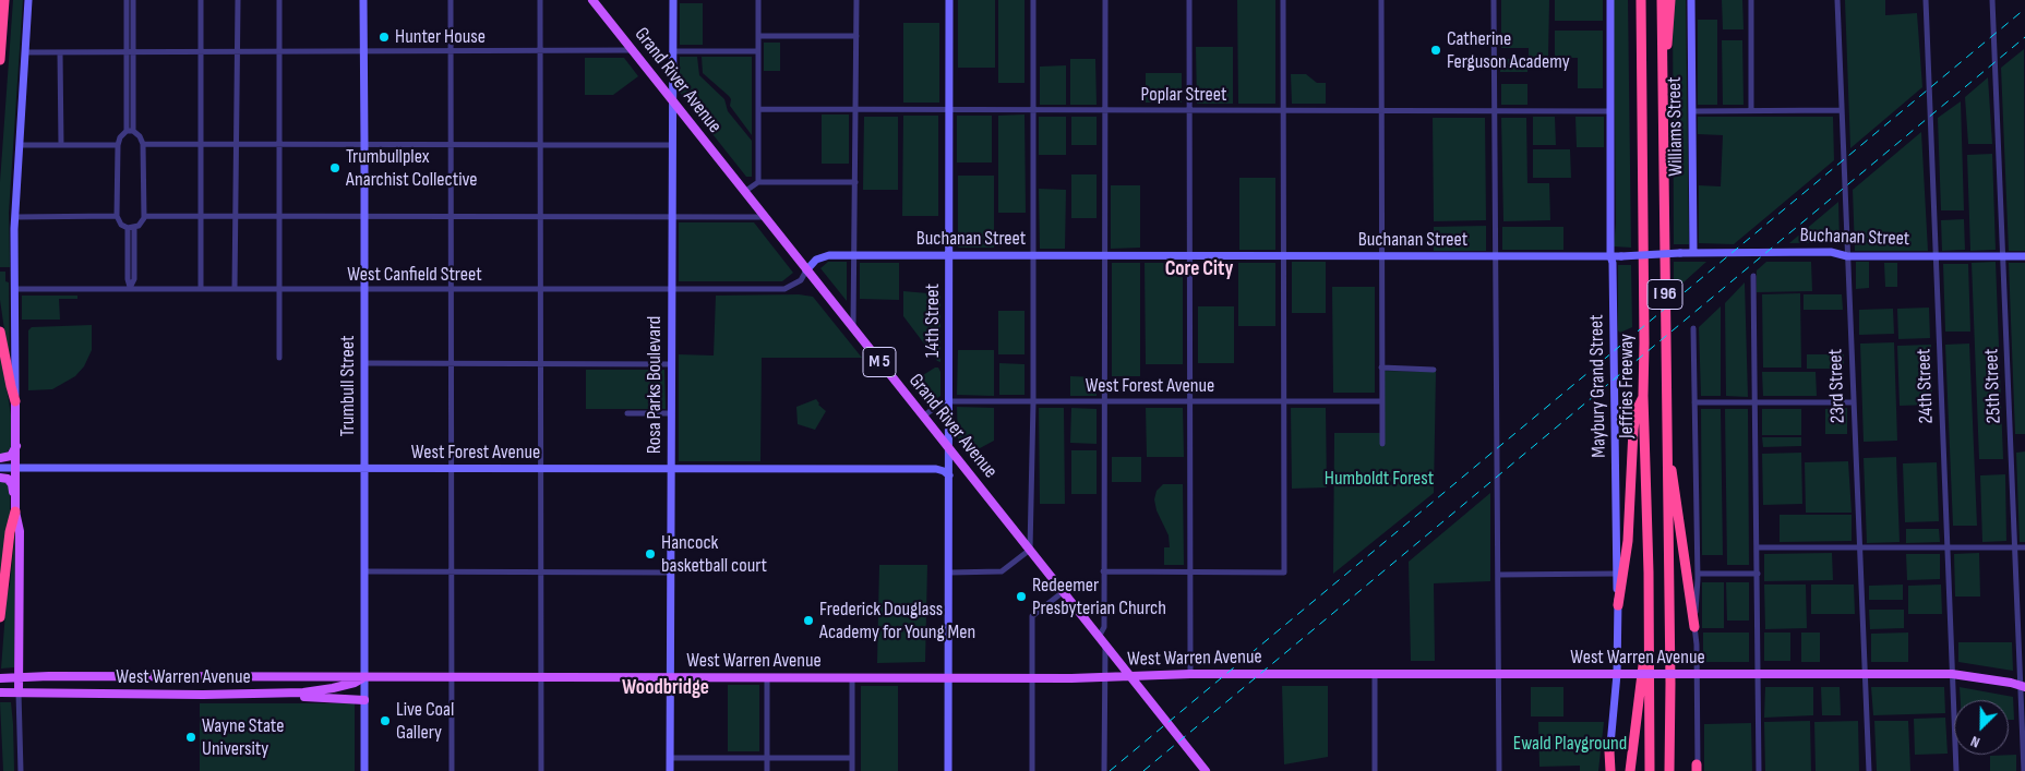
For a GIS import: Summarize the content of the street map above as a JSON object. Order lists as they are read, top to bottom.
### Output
{
  "streets": {
    "highway": ["I 96", "Jeffries Freeway"],
    "main road": ["Grand River Avenue", "M 5", "West Warren Avenue"],
    "street": [
      "Poplar Street",
      "Williams Street",
      "Buchanan Street",
      "West Canfield Street",
      "14th Street",
      "Rosa Parks Boulevard",
      "Trumbull Street",
      "West Forest Avenue",
      "Maybury Grand Street",
      "23rd Street",
      "24th Street",
      "25th Street"
    ]
  },
  "crossings": [
    ["Grand River Avenue", "Buchanan Street"],
    ["Grand River Avenue", "West Canfield Street"],
    ["Grand River Avenue", "14th Street"],
    ["Grand River Avenue", "Rosa Parks Boulevard"],
    ["Grand River Avenue", "West Forest Avenue"],
    ["Grand River Avenue", "West Warren Avenue"],
    ["Poplar Street", "14th Street"],
    ["Poplar Street", "Maybury Grand Street"],
    ["Williams Street", "Buchanan Street"],
    ["Buchanan Street", "West Canfield Street"],
    ["Buchanan Street", "14th Street"],
    ["Buchanan Street", "Maybury Grand Street"],
    ["Buchanan Street", "23rd Street"],
    ["Buchanan Street", "24th Street"],
    ["Buchanan Street", "25th Street"],
    ["West Canfield Street", "Rosa Parks Boulevard"],
    ["West Canfield Street", "Trumbull Street"],
    ["14th Street", "West Forest Avenue"],
    ["14th Street", "West Warren Avenue"],
    ["Rosa Parks Boulevard", "West Forest Avenue"],
    ["Rosa Parks Boulevard", "West Warren Avenue"],
    ["Trumbull Street", "West Forest Avenue"],
    ["Trumbull Street", "West Warren Avenue"],
    ["Maybury Grand Street", "West Warren Avenue"],
    ["23rd Street", "West Warren Avenue"],
    ["24th Street", "West Warren Avenue"],
    ["25th Street", "West Warren Avenue"]
  ],
  "districts": ["Core City", "Woodbridge"],
  "parks": ["Humboldt Forest", "Ewald Playground"],
  "places": [
    "Hunter House",
    "Catherine Ferguson Academy",
    "Trumbullplex Anarchist Collective",
    "Hancock basketball court",
    "Redeemer Presbyterian Church",
    "Frederick Douglass Academy for Young Men",
    "Live Coal Gallery",
    "Wayne State University"
  ],
  "north": "bottom left"
}
